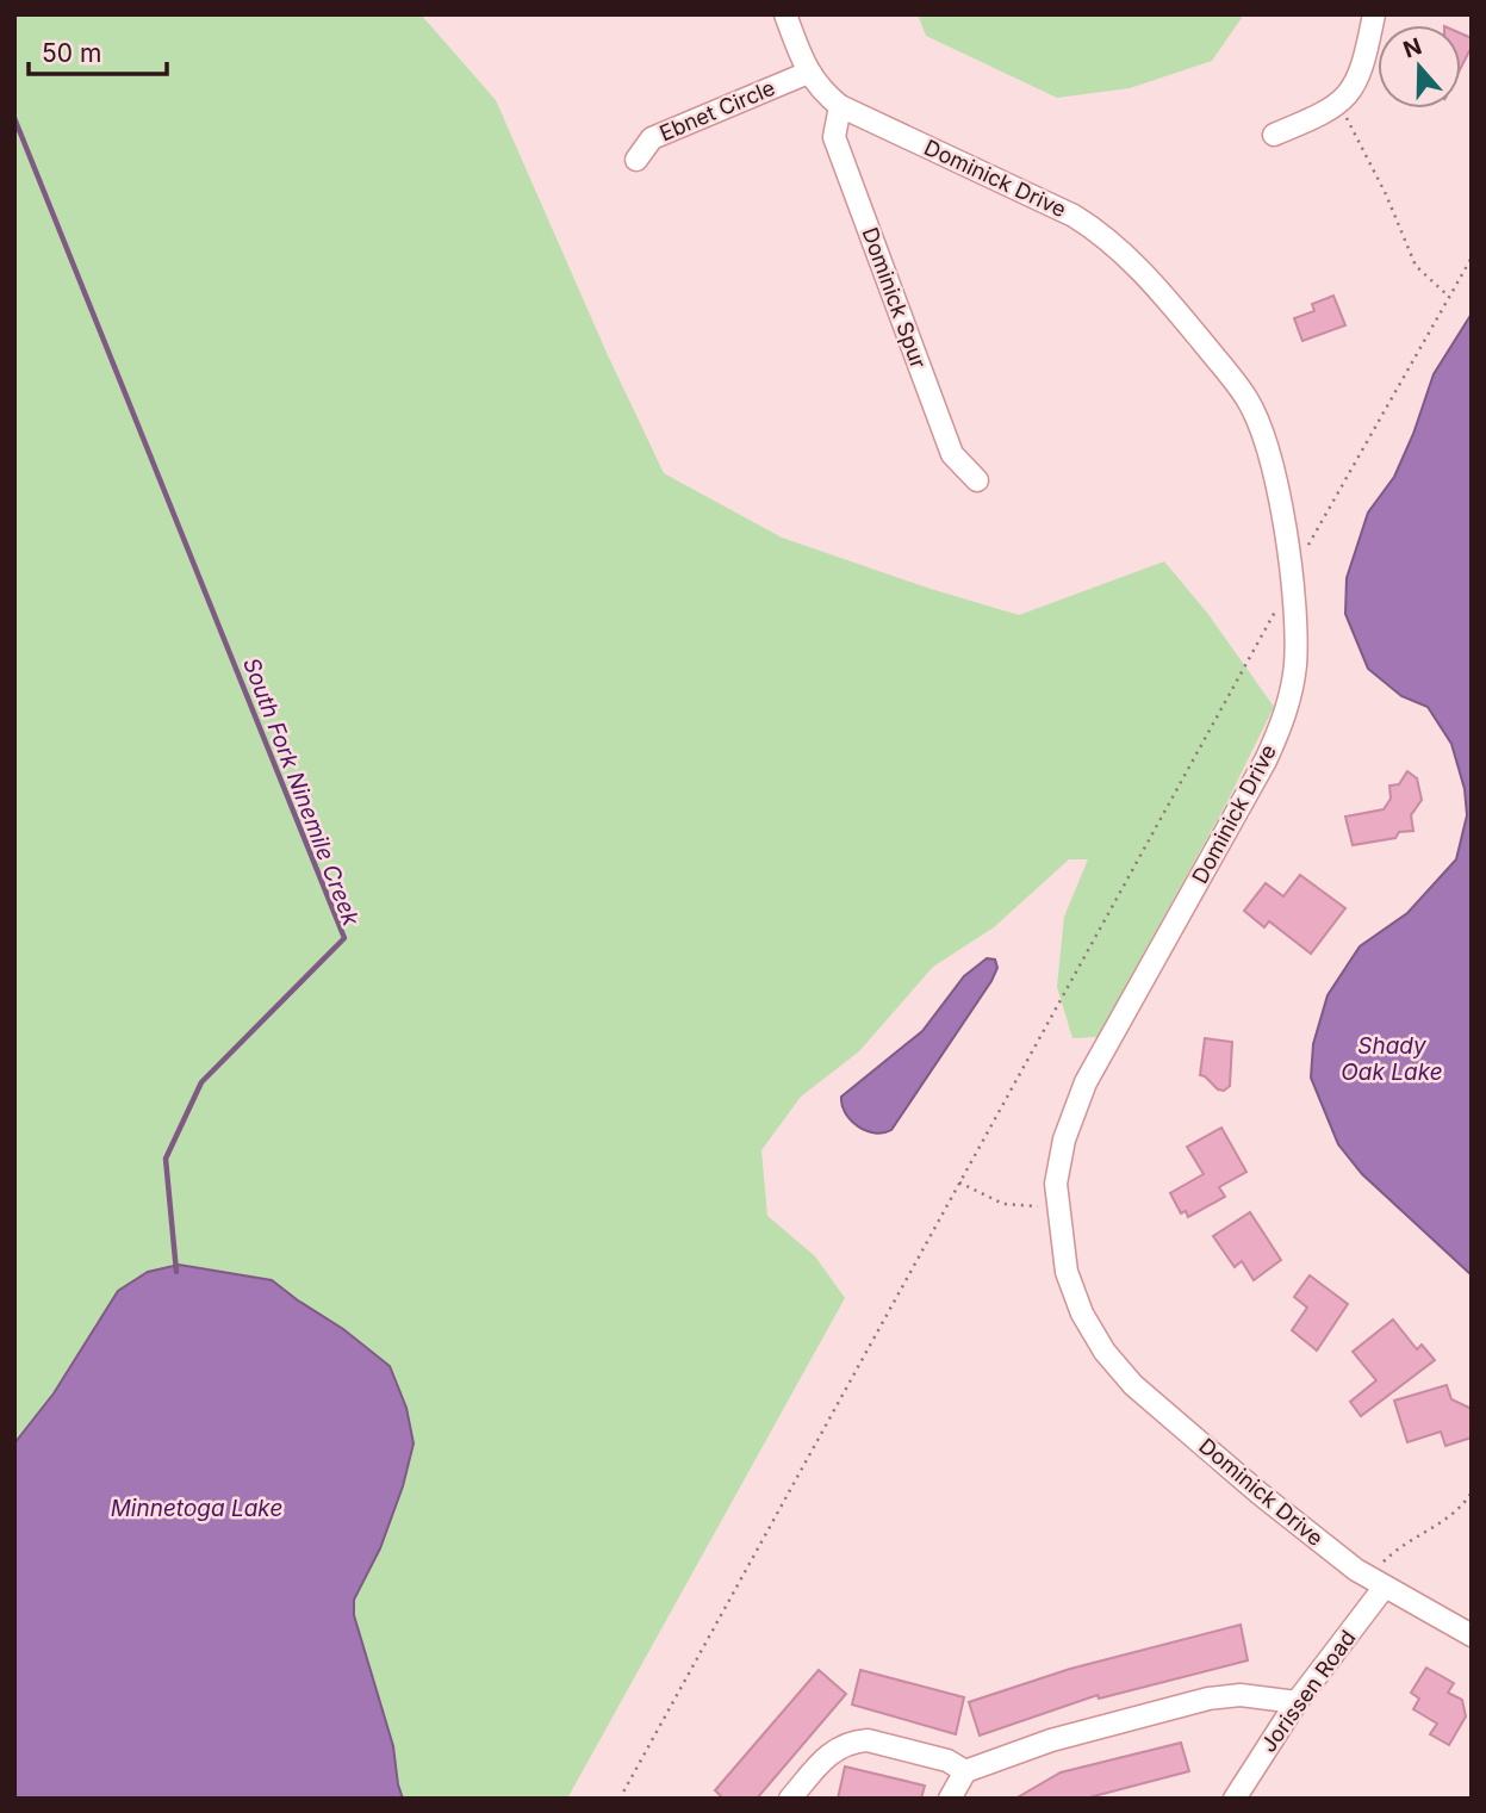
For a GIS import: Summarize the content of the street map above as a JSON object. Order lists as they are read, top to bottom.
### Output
{
  "streets": {
    "street": [
      "Ebnet Circle",
      "Dominick Drive",
      "Dominick Spur",
      "Jorissen Road"
    ]
  },
  "crossings": [
    ["Ebnet Circle", "Dominick Drive"],
    ["Dominick Drive", "Dominick Spur"],
    ["Dominick Drive", "Jorissen Road"]
  ],
  "water": ["South Fork Ninemile Creek", "Shady Oak Lake", "Minnetoga Lake"],
  "scale_bar": "50 m",
  "north": "top"
}
